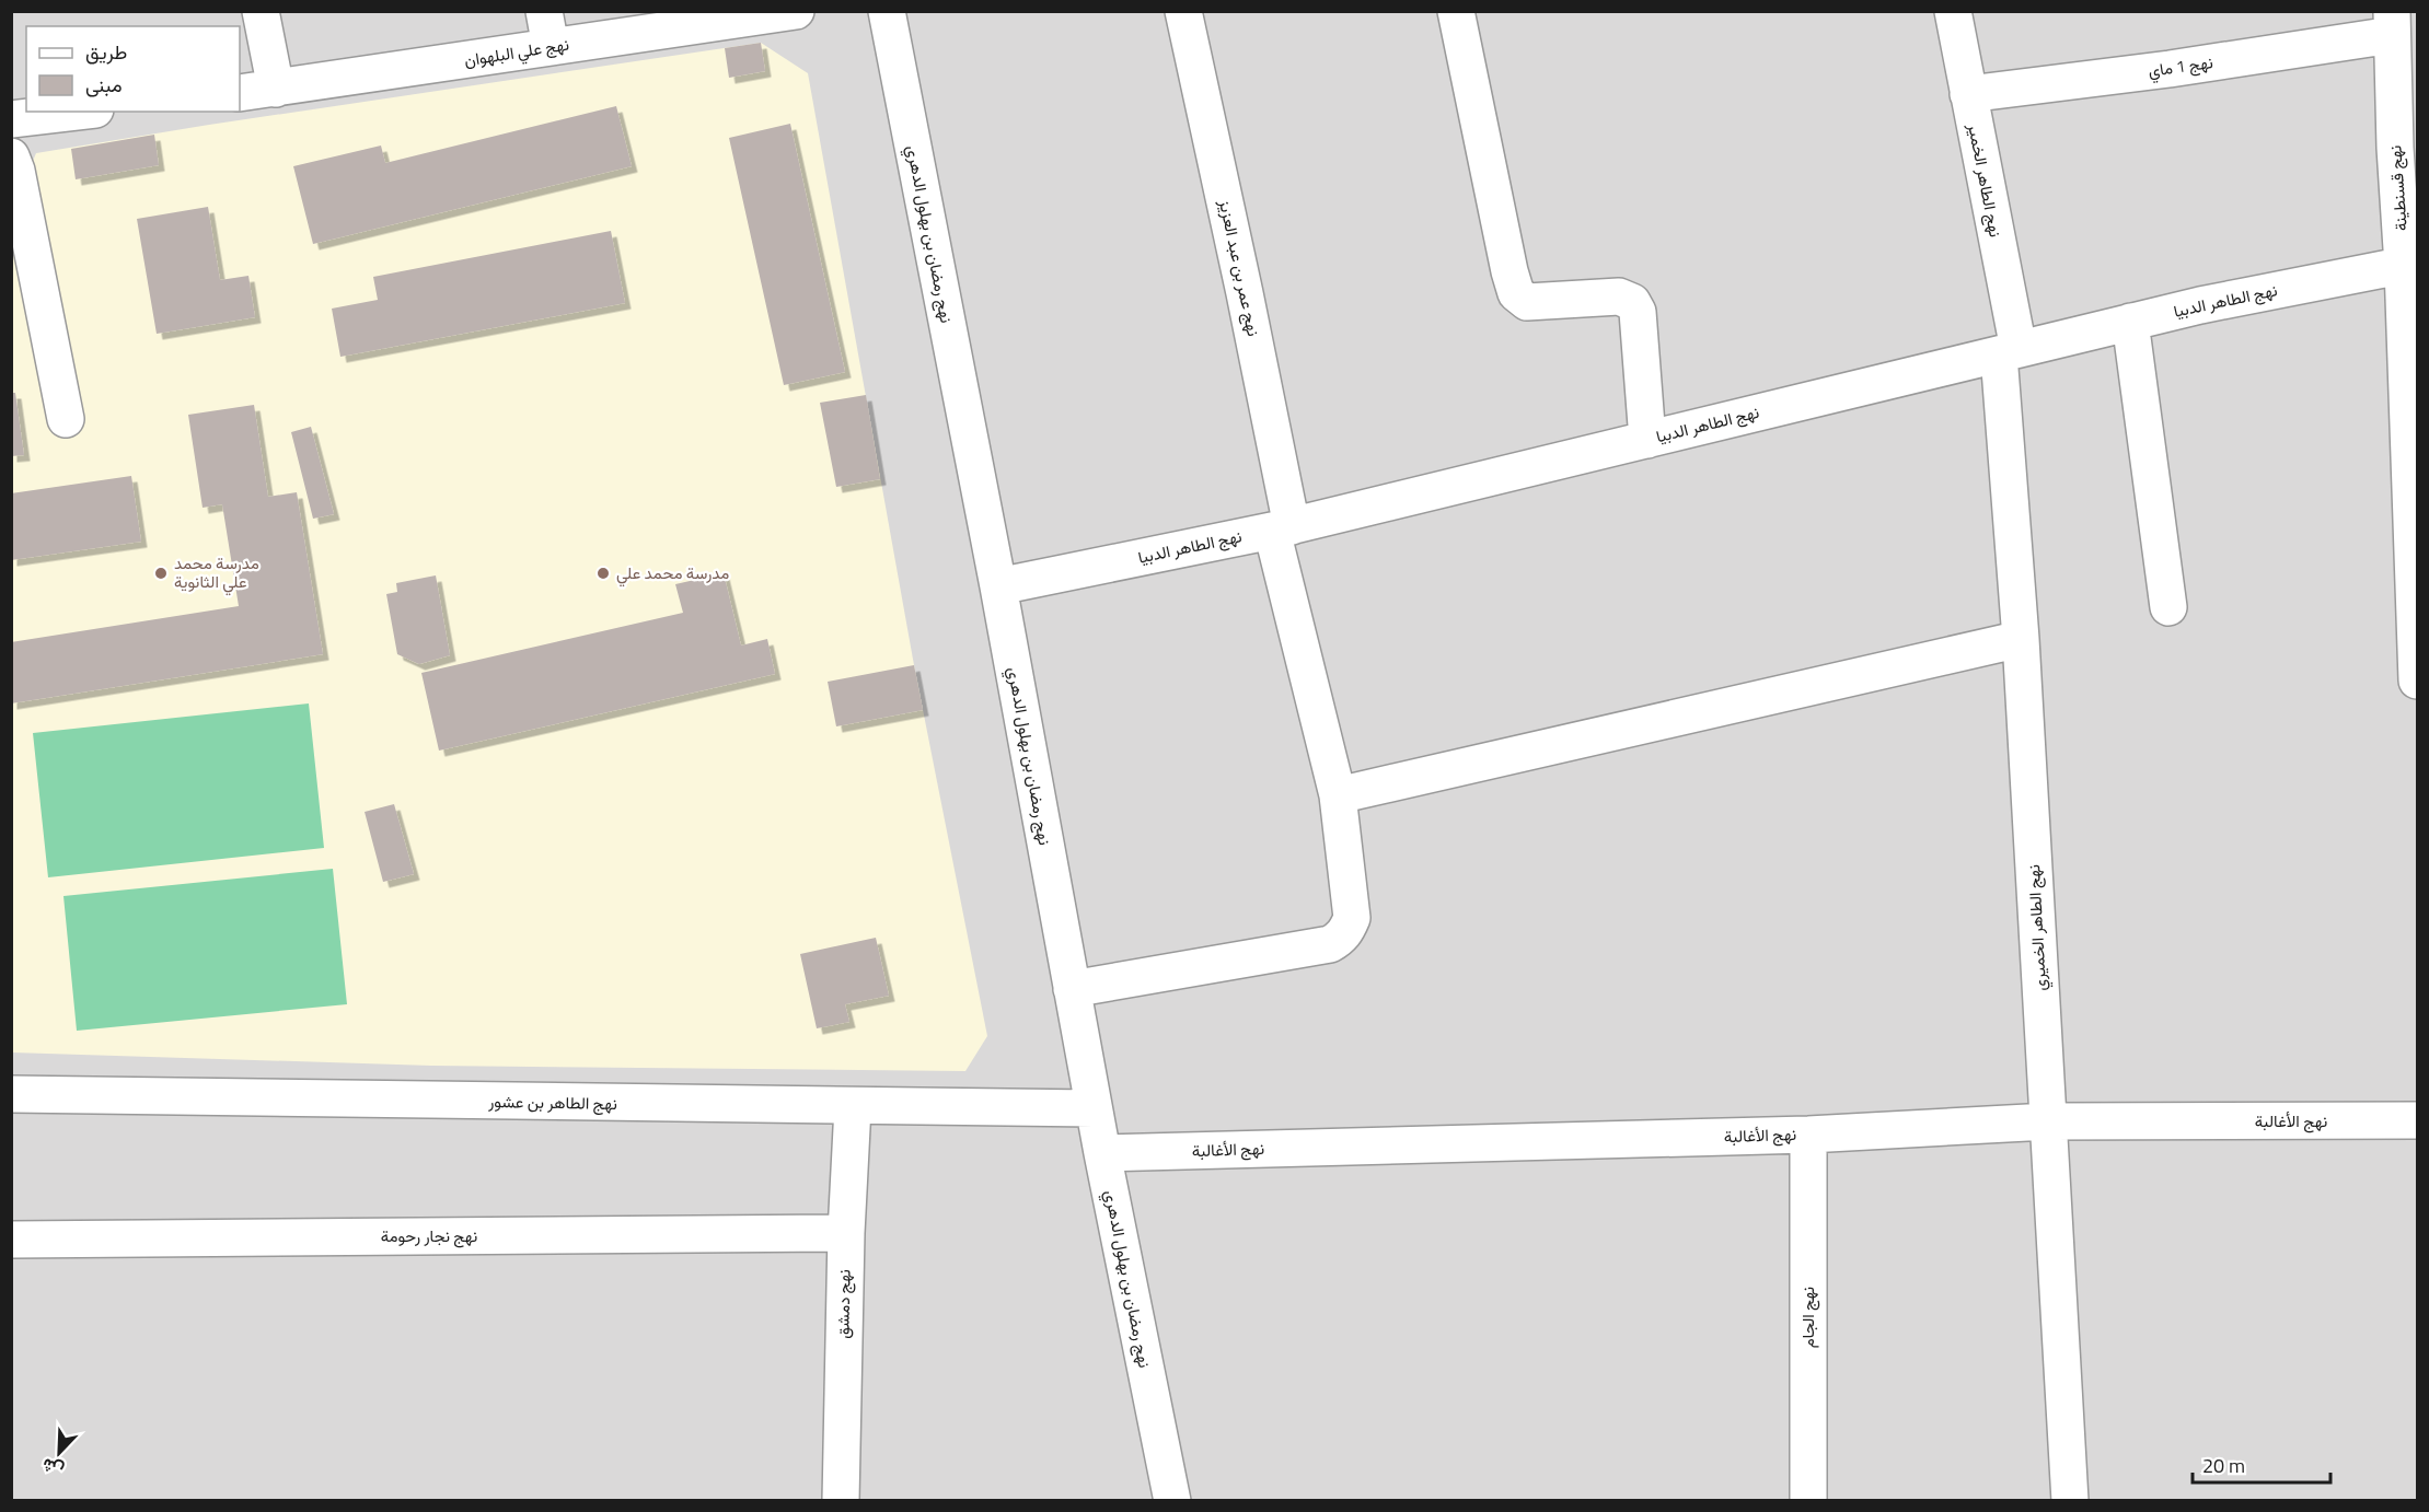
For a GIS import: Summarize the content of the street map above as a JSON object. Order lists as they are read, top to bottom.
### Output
{
  "streets": {
    "street": [
      "نهج علي البلهوان",
      "نهج 1 ماي",
      "نهج الطاهر الخمير",
      "نهج قسنطينة",
      "نهج رمضان بن بهلول الدهري",
      "نهج عمر بن عبد العزيز",
      "نهج الطاهر الدبيا",
      "نهج الطاهر الخميري",
      "نهج الطاهر بن عشور",
      "نهج الأغالبة",
      "نهج نجار رحومة",
      "نهج دمشق",
      "نهج الجام"
    ]
  },
  "crossings": [
    ["نهج 1 ماي", "نهج الطاهر الخمير"],
    ["نهج 1 ماي", "نهج قسنطينة"],
    ["نهج الطاهر الخمير", "نهج الطاهر الدبيا"],
    ["نهج الطاهر الخمير", "نهج الطاهر الخميري"],
    ["نهج قسنطينة", "نهج الطاهر الدبيا"],
    ["نهج رمضان بن بهلول الدهري", "نهج عمر بن عبد العزيز"],
    ["نهج رمضان بن بهلول الدهري", "نهج الطاهر الدبيا"],
    ["نهج رمضان بن بهلول الدهري", "نهج الطاهر بن عشور"],
    ["نهج رمضان بن بهلول الدهري", "نهج الأغالبة"],
    ["نهج عمر بن عبد العزيز", "نهج الطاهر الدبيا"],
    ["نهج الطاهر الدبيا", "نهج الطاهر الخميري"],
    ["نهج الطاهر الخميري", "نهج الأغالبة"],
    ["نهج الطاهر بن عشور", "نهج دمشق"],
    ["نهج الأغالبة", "نهج الجام"],
    ["نهج نجار رحومة", "نهج دمشق"]
  ],
  "places": ["مدرسة محمد علي الثانوية", "مدرسة محمد علي"],
  "legend": ["طريق", "مبنى"],
  "scale_bar": "20 m",
  "north": "bottom left"
}
